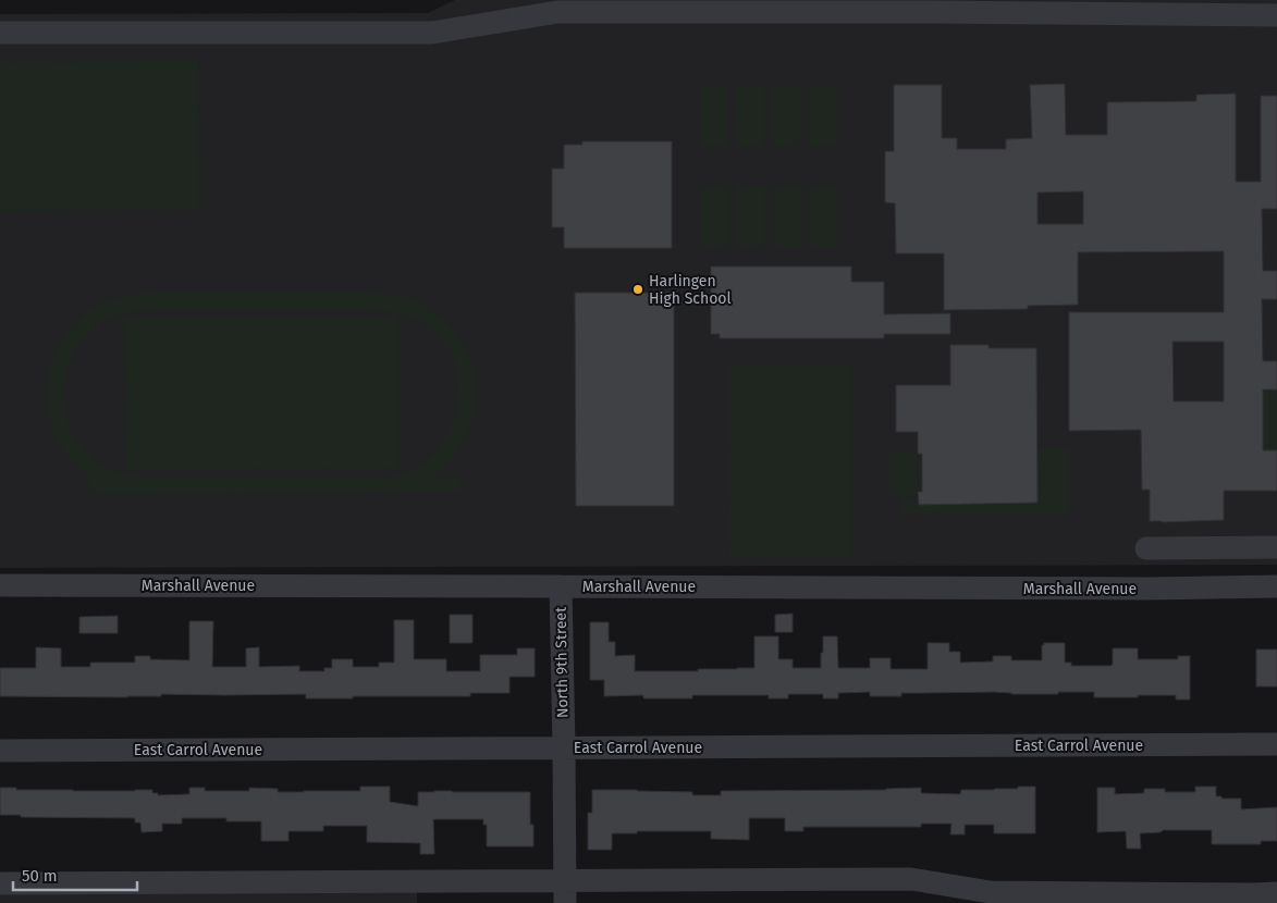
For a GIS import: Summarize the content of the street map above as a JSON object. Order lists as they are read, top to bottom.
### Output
{
  "streets": {
    "street": ["Marshall Avenue", "North 9th Street", "East Carrol Avenue"]
  },
  "crossings": [
    ["Marshall Avenue", "North 9th Street"],
    ["North 9th Street", "East Carrol Avenue"]
  ],
  "places": ["Harlingen High School"],
  "scale_bar": "50 m"
}
